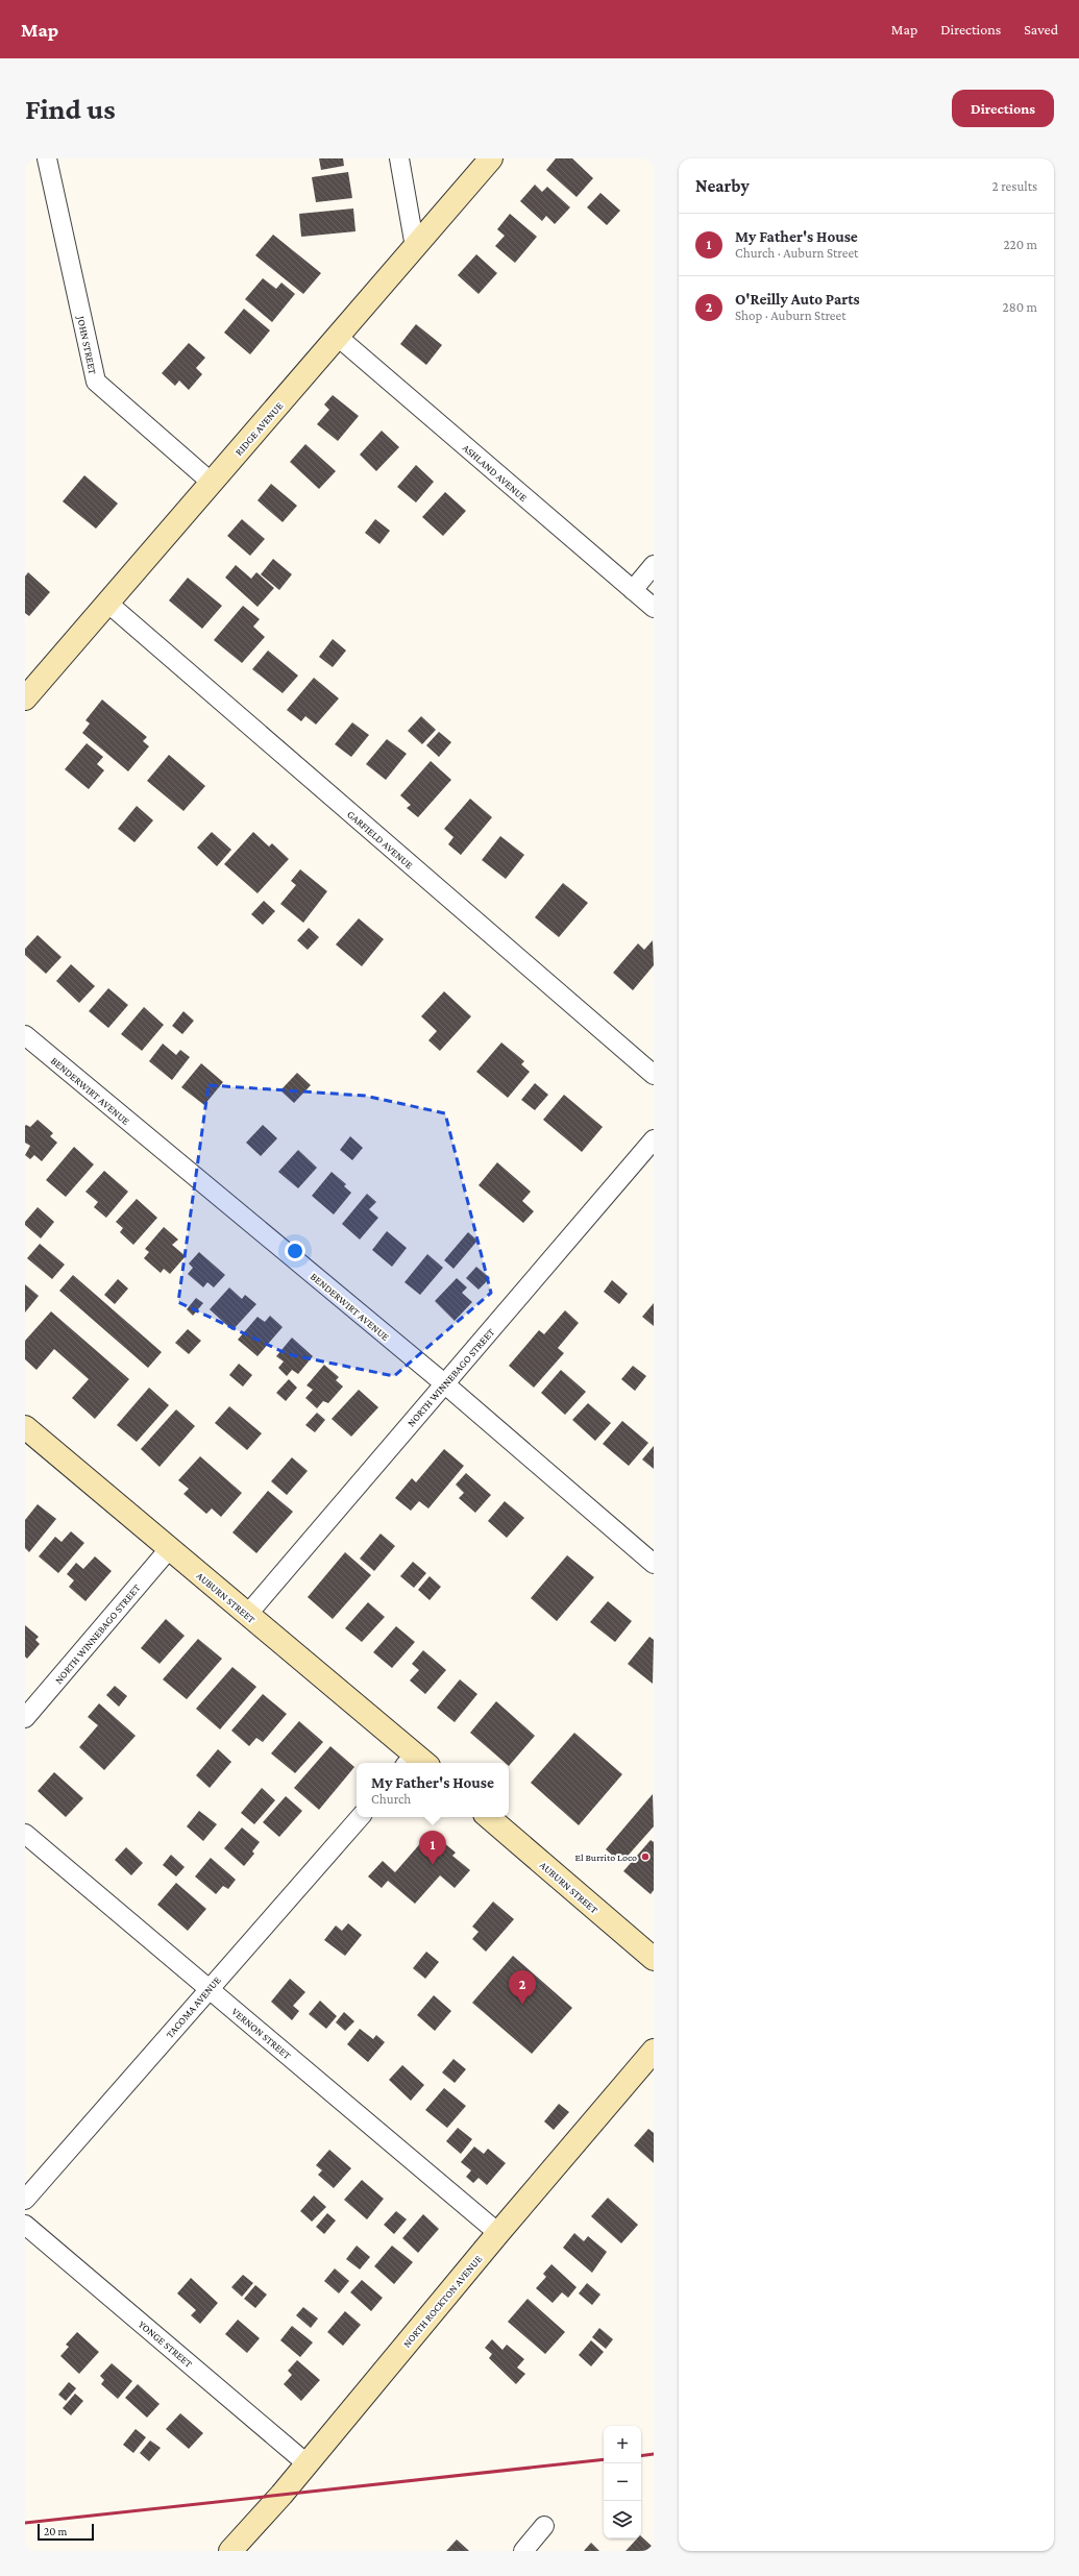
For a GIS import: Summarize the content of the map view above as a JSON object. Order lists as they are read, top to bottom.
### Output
{
  "streets": {
    "main road": ["RIDGE AVENUE", "AUBURN STREET", "NORTH ROCKTON AVENUE"],
    "street": [
      "JOHN STREET",
      "ASHLAND AVENUE",
      "GARFIELD AVENUE",
      "BENDERWIRT AVENUE",
      "NORTH WINNEBAGO STREET",
      "TACOMA AVENUE",
      "VERNON STREET",
      "YONGE STREET"
    ]
  },
  "crossings": [
    ["JOHN STREET", "RIDGE AVENUE"],
    ["RIDGE AVENUE", "ASHLAND AVENUE"],
    ["RIDGE AVENUE", "GARFIELD AVENUE"],
    ["BENDERWIRT AVENUE", "NORTH WINNEBAGO STREET"],
    ["NORTH WINNEBAGO STREET", "AUBURN STREET"],
    ["TACOMA AVENUE", "VERNON STREET"],
    ["VERNON STREET", "NORTH ROCKTON AVENUE"],
    ["NORTH ROCKTON AVENUE", "YONGE STREET"]
  ],
  "places": ["El Burrito Loco"],
  "scale_bar": "20 m",
  "page": {
    "header": "Map",
    "nav": ["Map", "Directions", "Saved"],
    "buttons": "Directions",
    "title": "Find us",
    "heading": ["Nearby", "2 results"],
    "list": [
      {
        "mark": "1",
        "name": "My Father's House",
        "note": "Church · Auburn Street",
        "value": "220 m"
      },
      {
        "mark": "2",
        "name": "O'Reilly Auto Parts",
        "note": "Shop · Auburn Street",
        "value": "280 m"
      }
    ],
    "popup": ["My Father's House", "Church"],
    "pins": ["1", "2"],
    "map_buttons": ["+", "−"],
    "scale": "20 m"
  }
}
